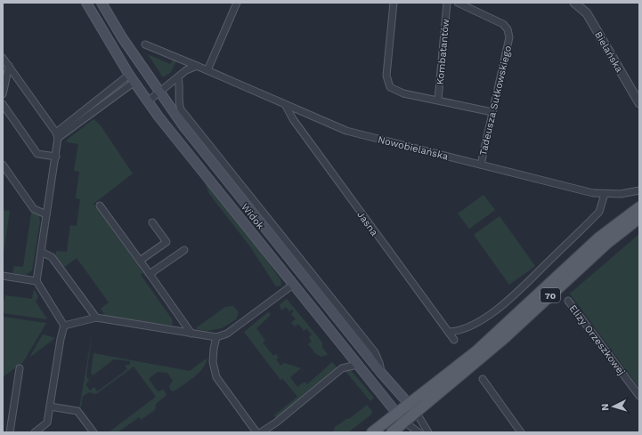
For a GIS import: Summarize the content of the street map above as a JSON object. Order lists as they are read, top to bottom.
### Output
{
  "streets": {
    "main road": ["Widok", "70"],
    "street": [
      "Kombatantów",
      "Bielańska",
      "Tadeusza Sułkowskiego",
      "Nowobielańska",
      "Jasna",
      "Elizy Orzeszkowej"
    ]
  },
  "crossings": [
    ["Tadeusza Sułkowskiego", "Nowobielańska"],
    ["Nowobielańska", "Jasna"],
    ["Widok", "70"]
  ],
  "north": "left"
}
